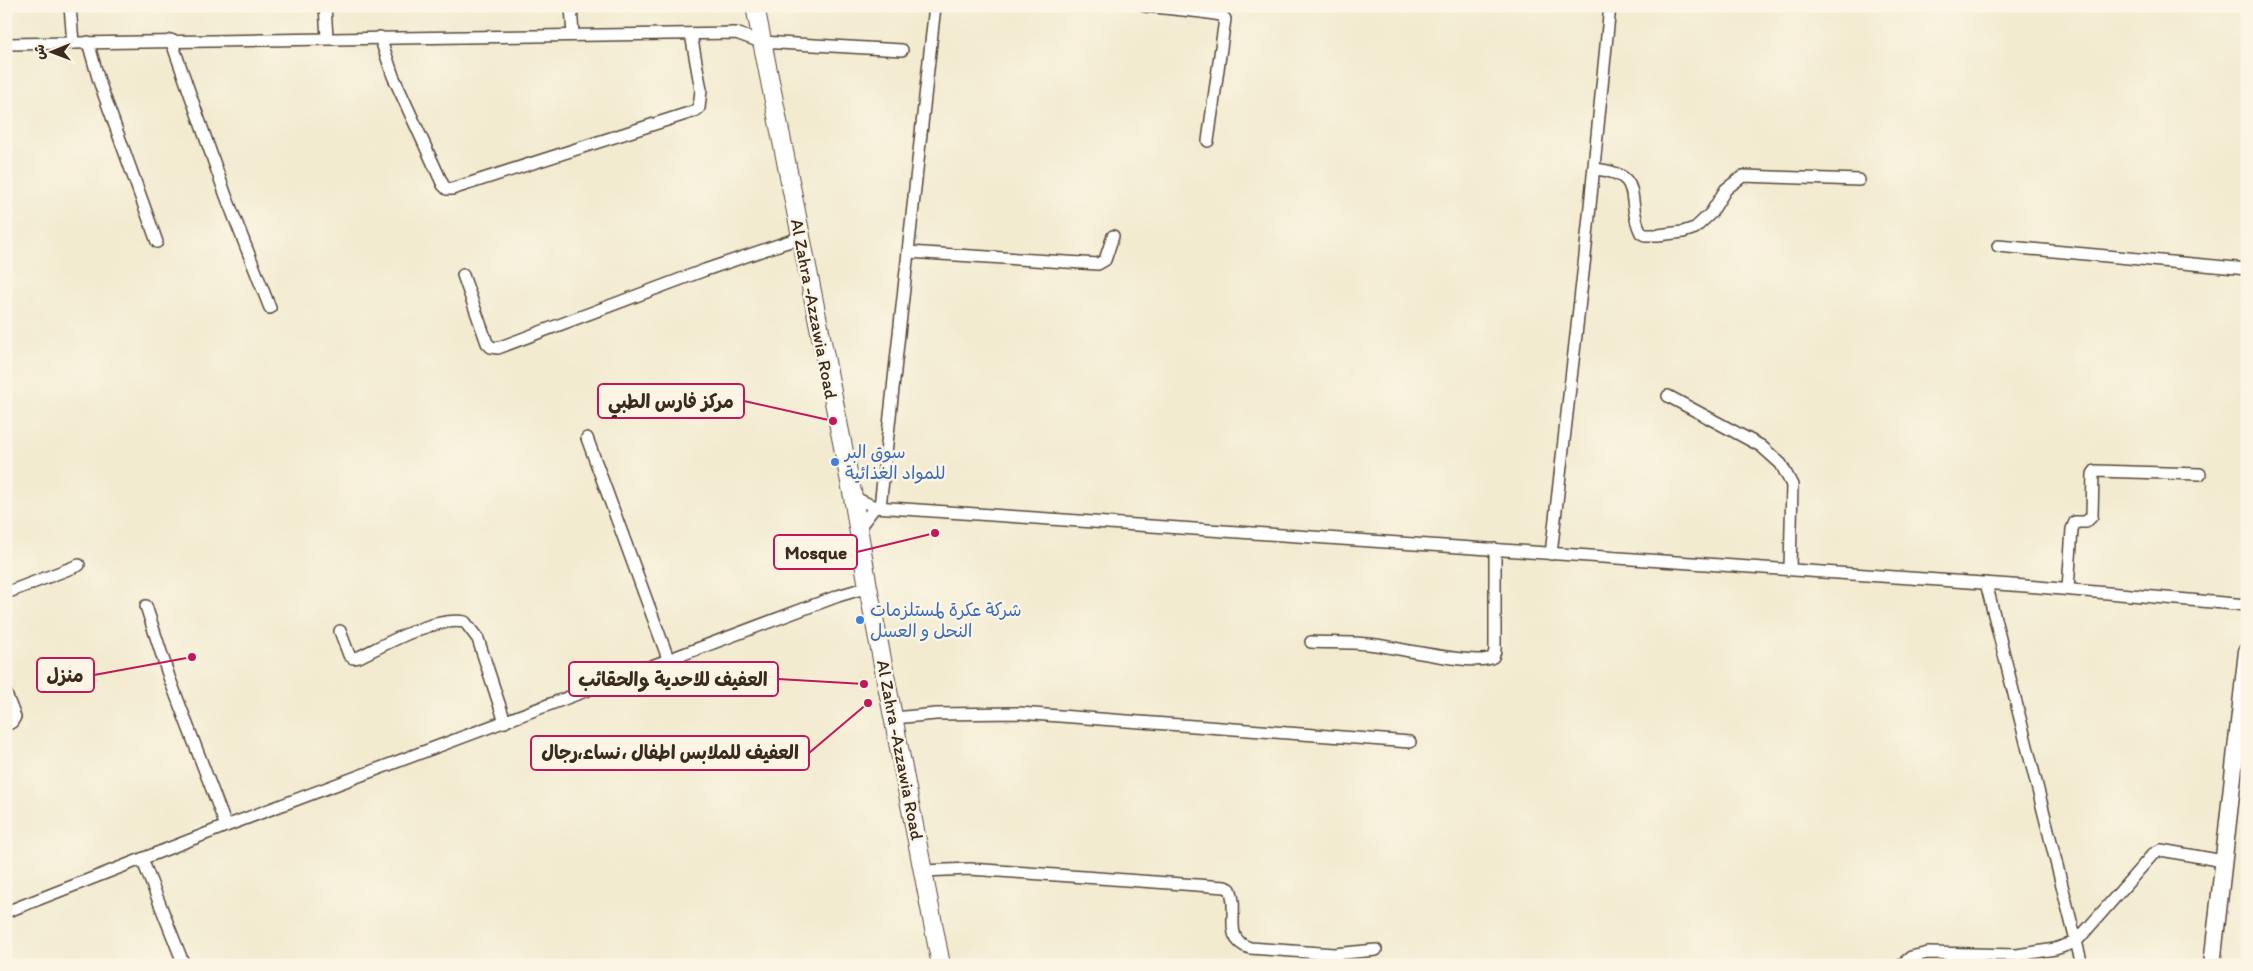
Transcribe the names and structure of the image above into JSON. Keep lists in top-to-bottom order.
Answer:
{
  "streets": {
    "main road": ["Al Zahra -Azzawia Road"]
  },
  "places": [
    "مركز فارس الطبي",
    "سوق البر للمواد الغذائية",
    "Mosque",
    "شركة عكرة لمستلزمات النحل و العسل",
    "منزل",
    "العفيف للاحدية والحقائب",
    "العفيف للملابس اطفال ،نساء،رجال"
  ],
  "north": "left"
}
